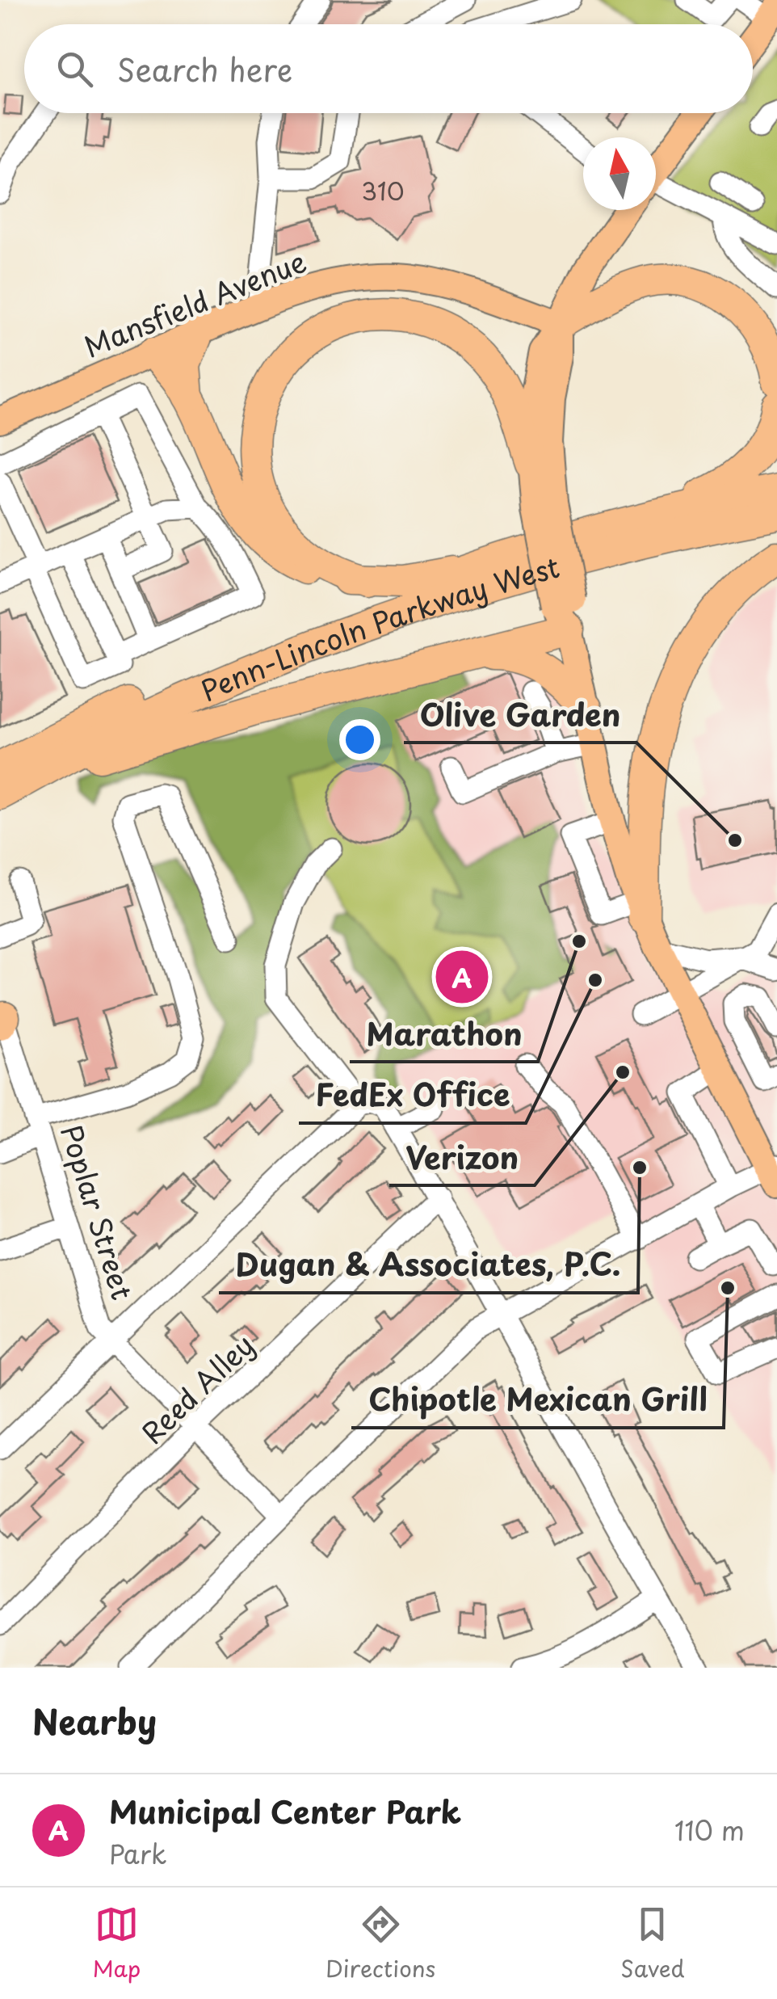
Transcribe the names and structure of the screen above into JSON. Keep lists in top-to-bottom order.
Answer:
{
  "streets": {
    "highway": ["Penn-Lincoln Parkway West"],
    "main road": ["Mansfield Avenue"],
    "street": ["Poplar Street", "Reed Alley"]
  },
  "crossings": [
    ["Poplar Street", "Reed Alley"]
  ],
  "places": [
    "Olive Garden",
    "Marathon",
    "FedEx Office",
    "Verizon",
    "Dugan & Associates, P.C.",
    "Chipotle Mexican Grill"
  ],
  "house_numbers": ["310"],
  "north": "top",
  "page": {
    "search": "Search here",
    "pins": "A",
    "heading": "Nearby",
    "list": [
      {
        "mark": "A",
        "name": "Municipal Center Park",
        "note": "Park",
        "value": "110 m"
      }
    ],
    "nav": ["Map", "Directions", "Saved"]
  }
}
